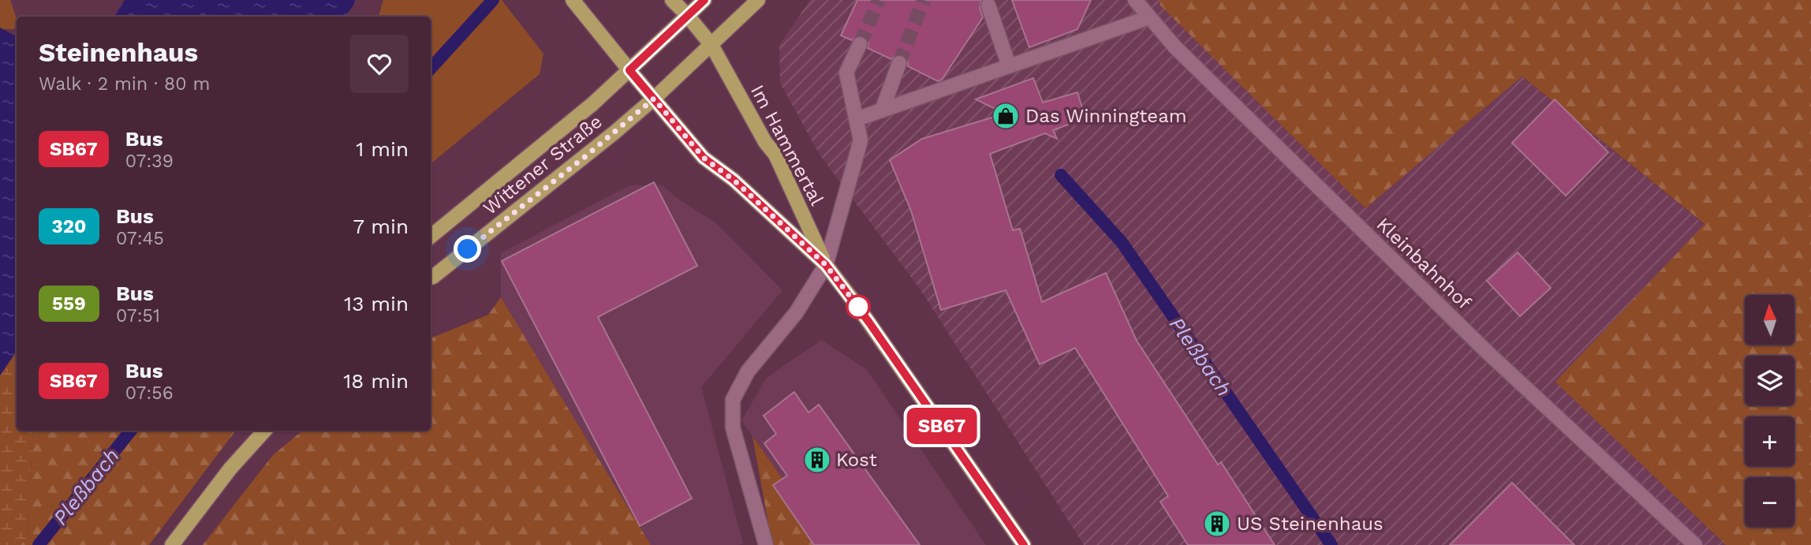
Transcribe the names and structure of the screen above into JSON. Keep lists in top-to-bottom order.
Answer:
{
  "streets": {
    "main road": ["Im Hammertal", "Wittener Straße"],
    "street": ["Kleinbahnhof"]
  },
  "crossings": [
    ["Im Hammertal", "Wittener Straße"]
  ],
  "water": ["Pleßbach"],
  "places": {
    "shop": ["Das Winningteam"],
    "building": ["Kost", "US Steinenhaus"]
  },
  "lines": ["bus line SB67"],
  "north": "top",
  "page": {
    "on_map": "SB67",
    "heading": ["Steinenhaus", "Walk · 2 min · 80 m"],
    "list": [
      {
        "mark": "SB67",
        "name": "Bus",
        "note": "07:39",
        "value": "1 min"
      },
      {
        "mark": "320",
        "name": "Bus",
        "note": "07:45",
        "value": "7 min"
      },
      {
        "mark": "559",
        "name": "Bus",
        "note": "07:51",
        "value": "13 min"
      },
      {
        "mark": "SB67",
        "name": "Bus",
        "note": "07:56",
        "value": "18 min"
      }
    ],
    "map_buttons": ["+", "−"]
  }
}
